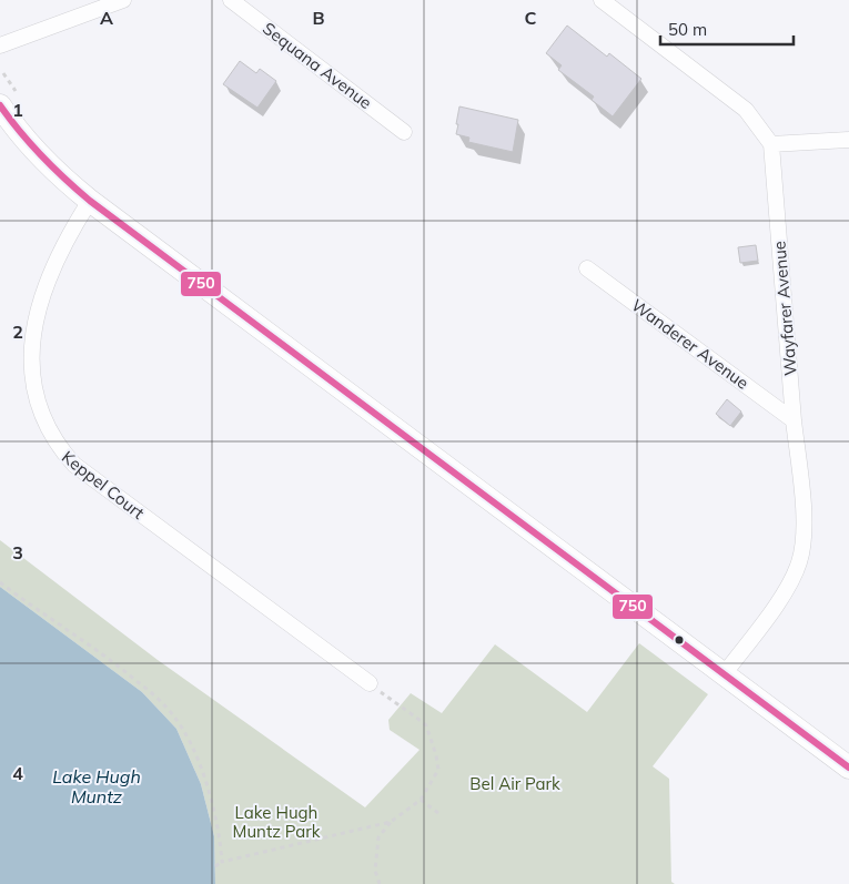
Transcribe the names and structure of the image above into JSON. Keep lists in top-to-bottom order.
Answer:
{
  "streets": {
    "street": [
      "Sequana Avenue",
      "Wayfarer Avenue",
      "Wanderer Avenue",
      "Keppel Court"
    ]
  },
  "crossings": [
    ["Wayfarer Avenue", "Wanderer Avenue"]
  ],
  "water": ["Lake Hugh Muntz"],
  "parks": ["Bel Air Park", "Lake Hugh Muntz Park"],
  "lines": ["transit line 750"],
  "scale_bar": "50 m",
  "grid": {
    "columns": ["A", "B", "C"],
    "rows": [
      "1",
      "2",
      "3",
      "4"
    ]
  }
}
